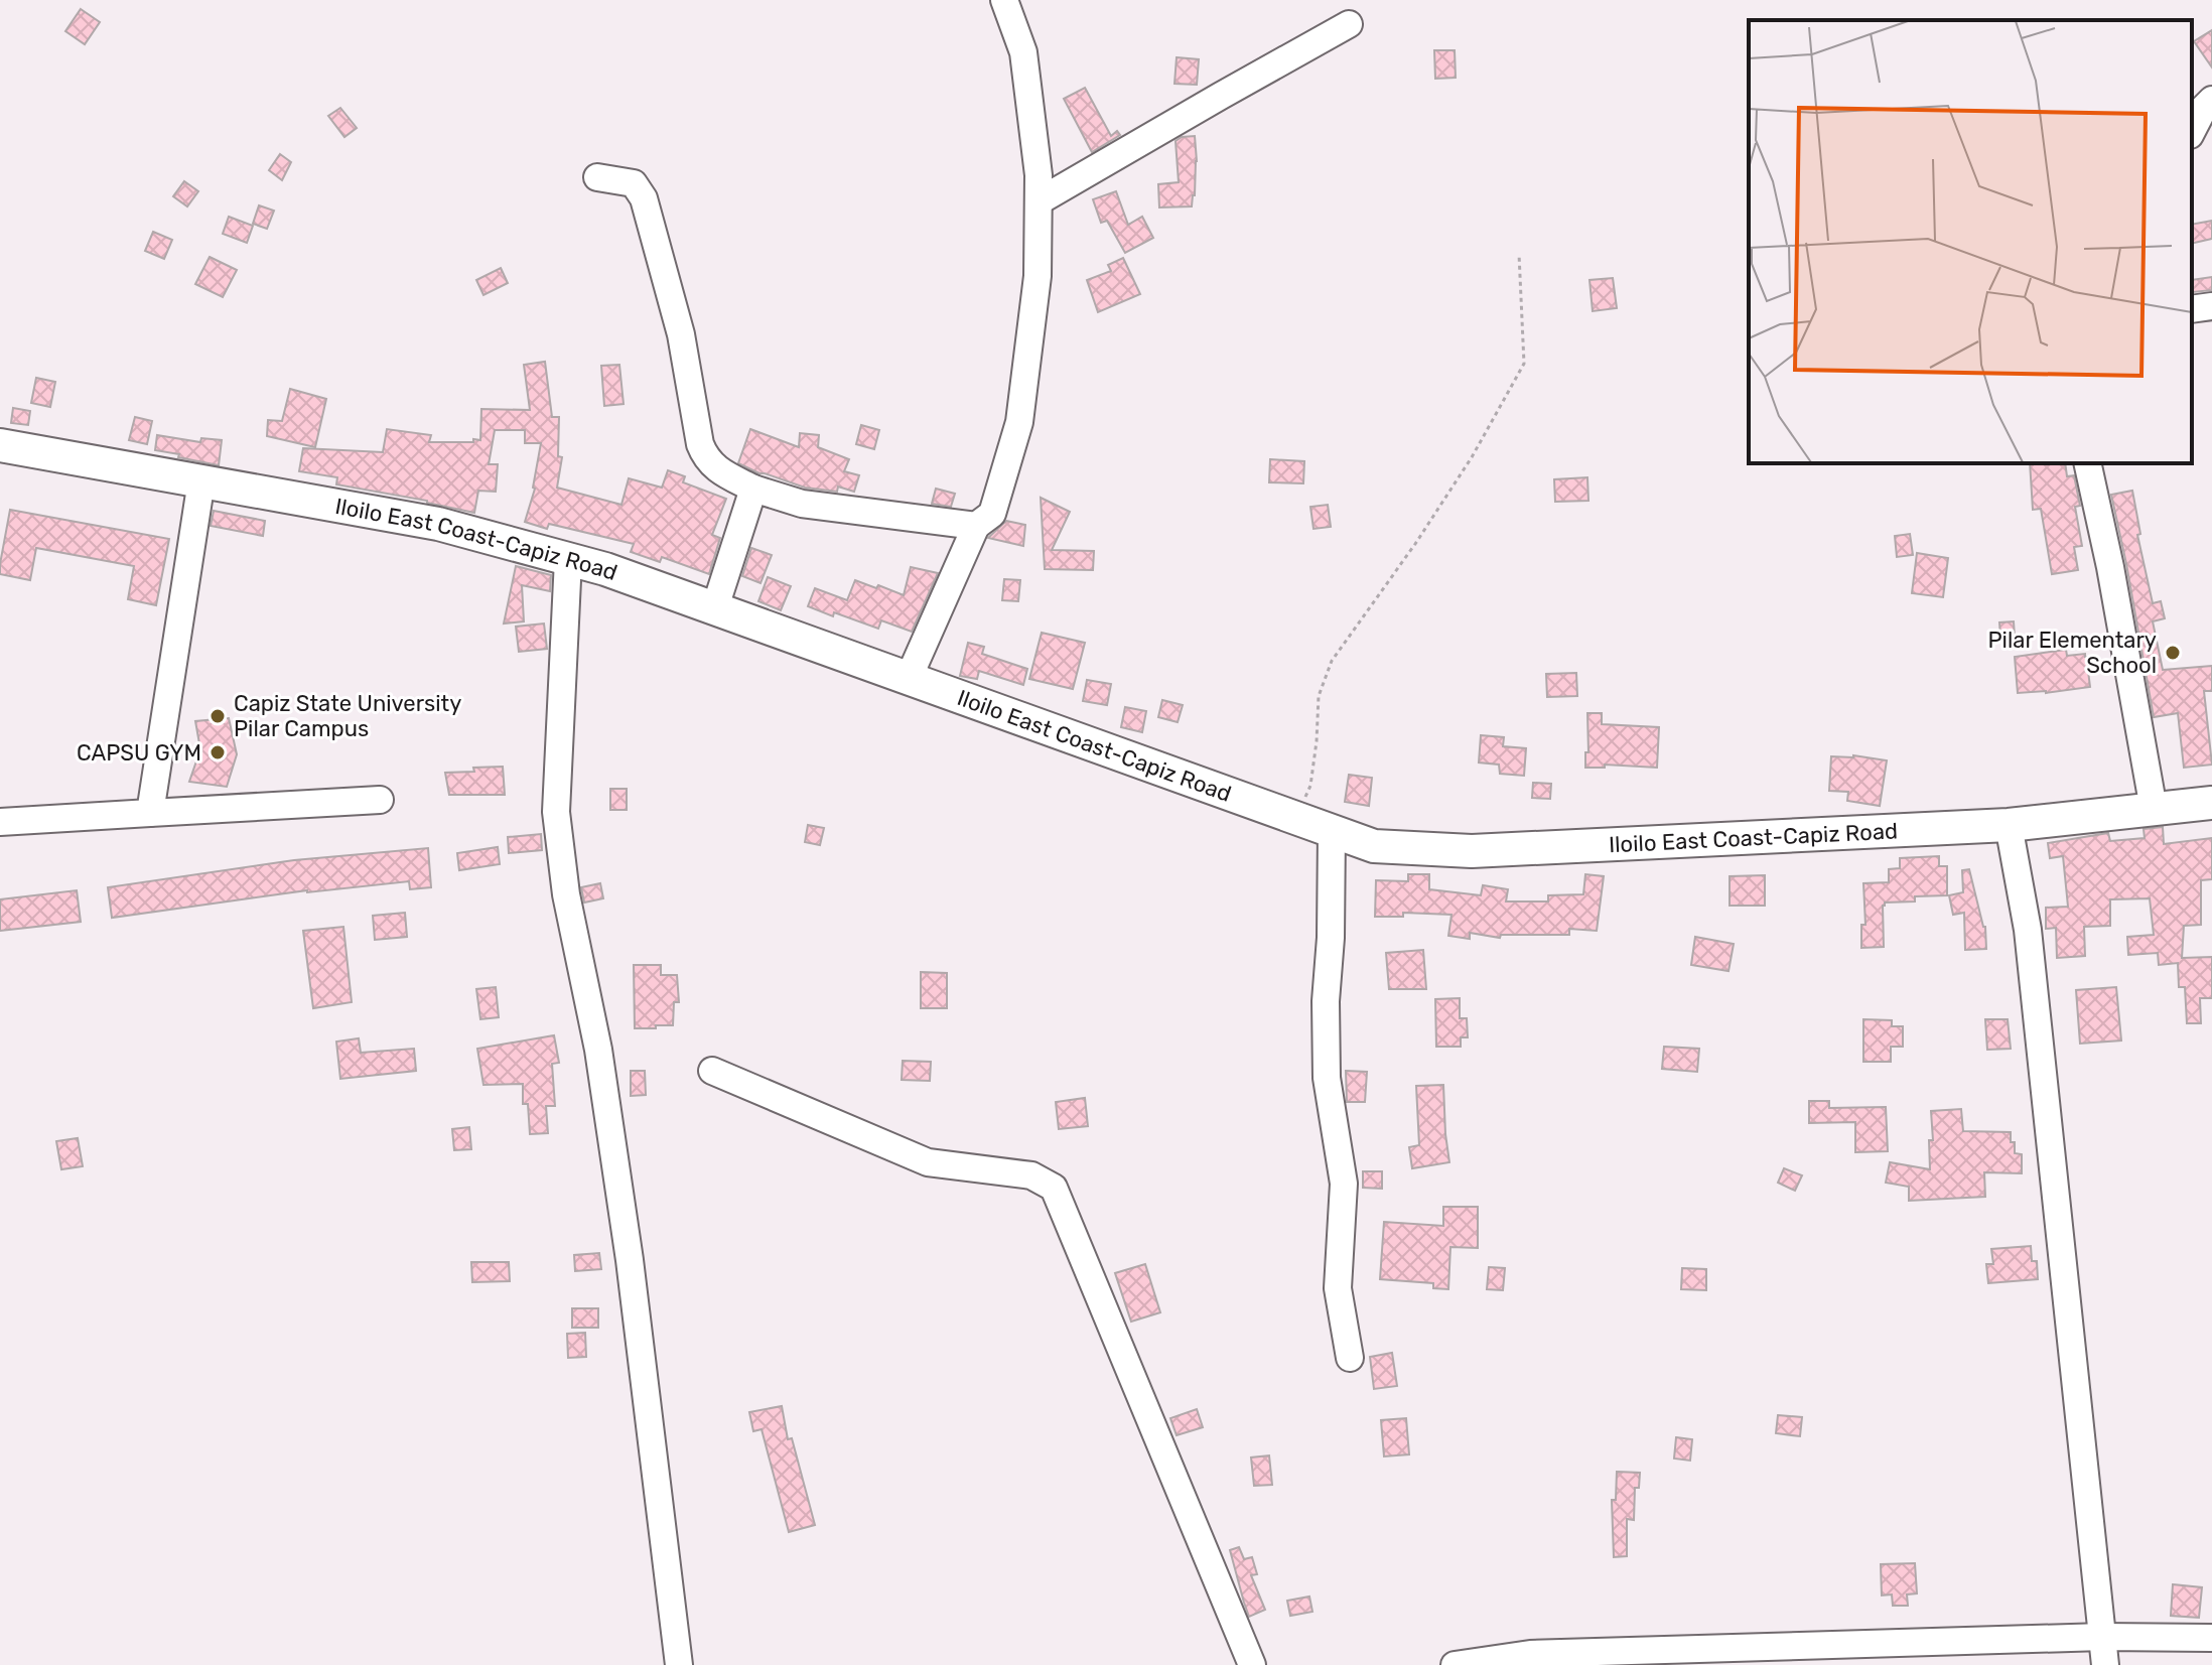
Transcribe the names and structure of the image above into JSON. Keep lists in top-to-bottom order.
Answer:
{
  "streets": {
    "main road": ["Iloilo East Coast-Capiz Road"]
  },
  "places": ["Pilar Elementary School", "Capiz State University Pilar Campus", "CAPSU GYM"]
}
